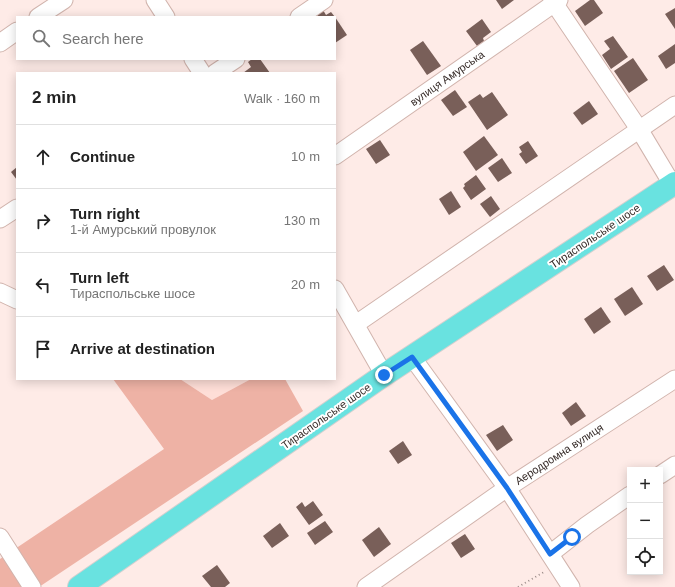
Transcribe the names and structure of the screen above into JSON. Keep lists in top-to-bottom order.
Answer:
{
  "streets": {
    "main road": ["Тираспольське шосе"],
    "street": ["вулиця Амурська", "Аеродромна вулиця"]
  },
  "page": {
    "search": "Search here",
    "heading": ["2 min", "Walk · 160 m"],
    "list": [
      ["Continue", "10 m"],
      ["Turn right", "1-й Амурський провулок", "130 m"],
      ["Turn left", "Тираспольське шосе", "20 m"],
      "Arrive at destination"
    ],
    "map_buttons": ["+", "−"]
  }
}
